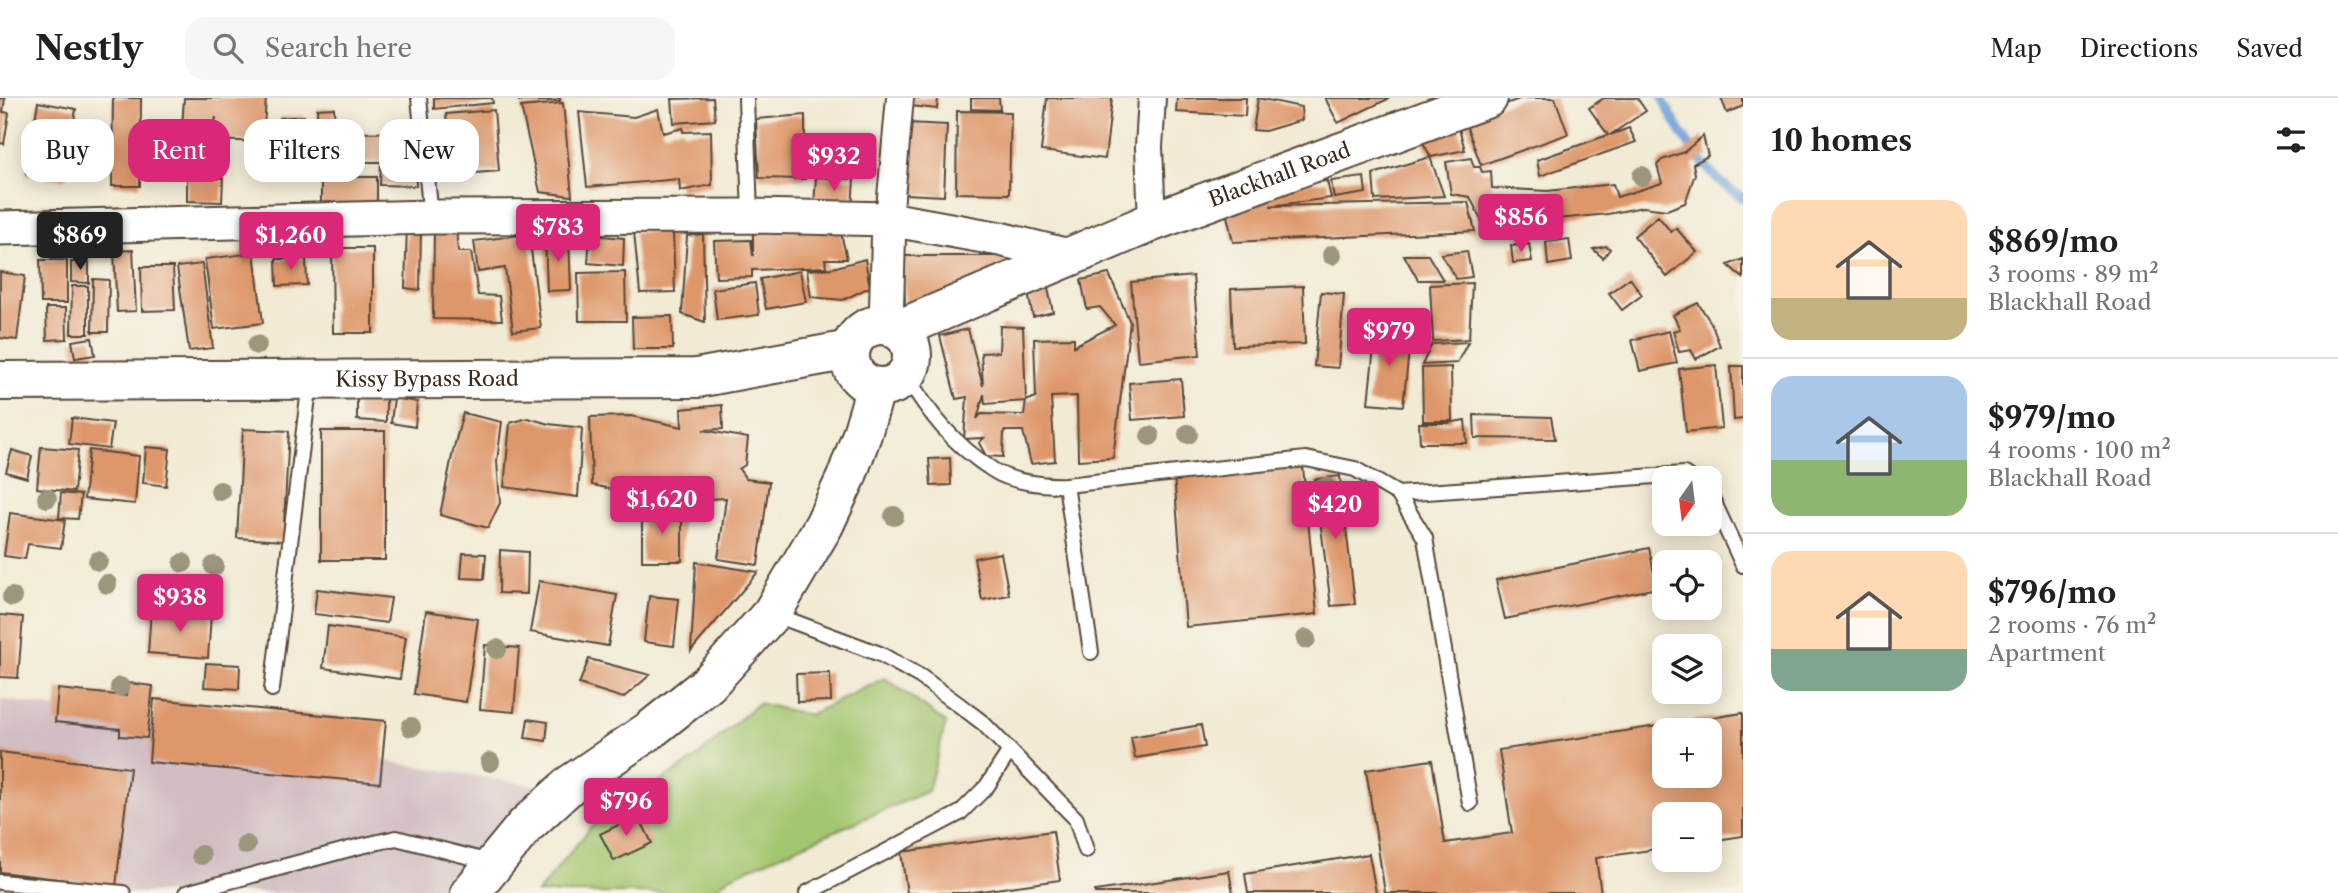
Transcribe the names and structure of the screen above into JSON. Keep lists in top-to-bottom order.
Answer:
{
  "streets": {
    "main road": ["Blackhall Road", "Kissy Bypass Road"]
  },
  "crossings": [
    ["Blackhall Road", "Kissy Bypass Road"]
  ],
  "north": "bottom",
  "page": {
    "header": "Nestly",
    "search": "Search here",
    "nav": ["Map", "Directions", "Saved"],
    "heading": "10 homes",
    "chip": [
      "Buy",
      "Rent",
      "Filters",
      "New"
    ],
    "price": [
      "$932",
      "$856",
      "$783",
      "$869",
      "$1,260",
      "$979",
      "$1,620",
      "$420",
      "$938",
      "$796"
    ],
    "list": [
      {
        "name": "$869/mo",
        "note": "3 rooms · 89 m² · Blackhall Road"
      },
      {
        "name": "$979/mo",
        "note": "4 rooms · 100 m² · Blackhall Road"
      },
      {
        "name": "$796/mo",
        "note": "2 rooms · 76 m² · Apartment"
      }
    ],
    "map_buttons": ["+", "−"]
  }
}
